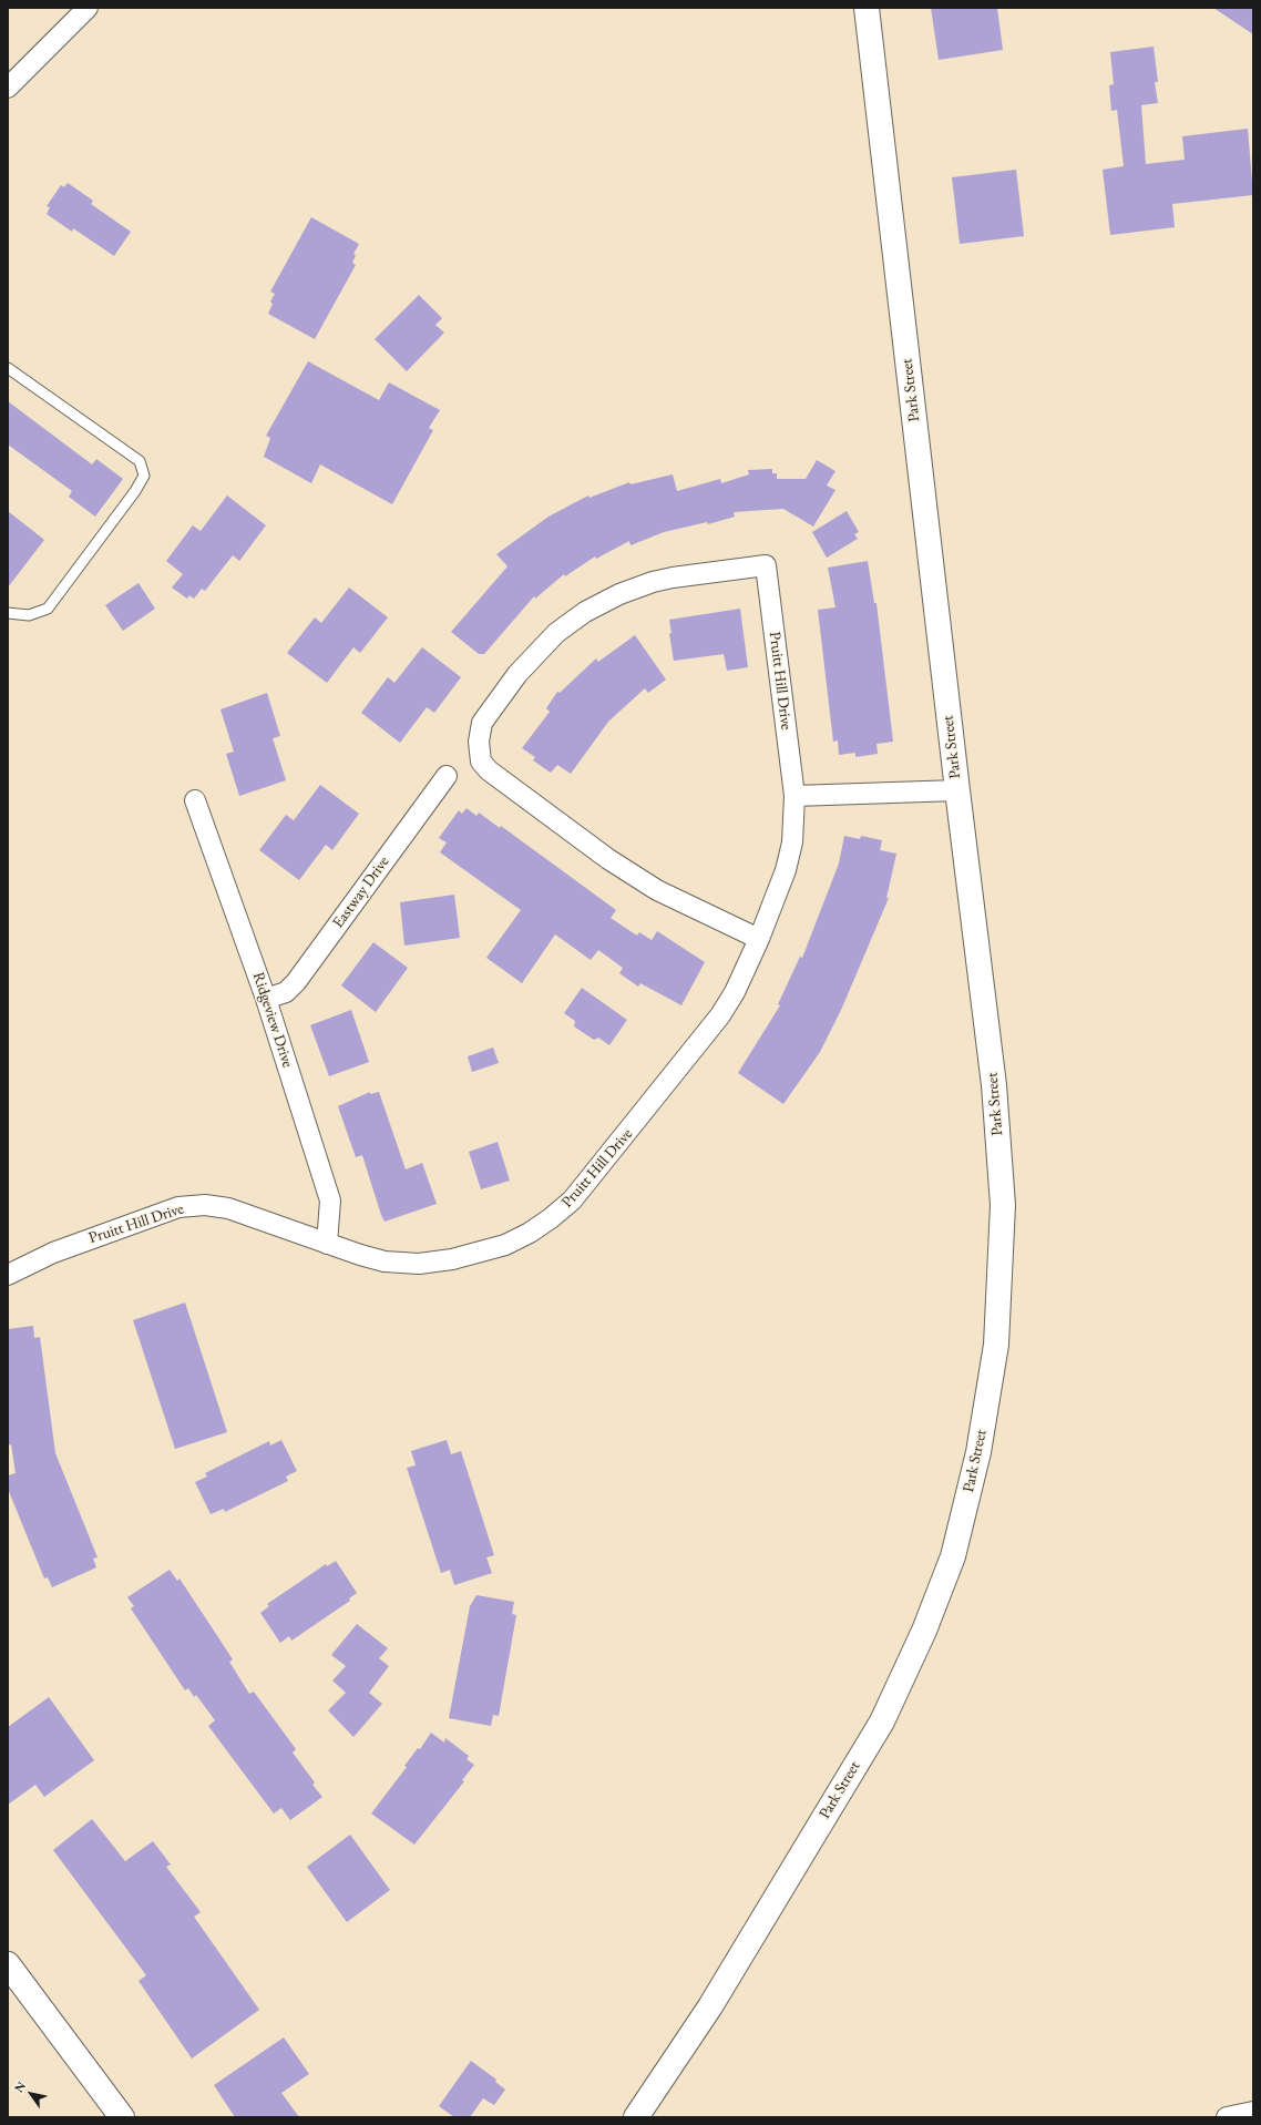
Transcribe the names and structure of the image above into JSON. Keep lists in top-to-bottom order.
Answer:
{
  "streets": {
    "street": [
      "Park Street",
      "Pruitt Hill Drive",
      "Eastway Drive",
      "Ridgeview Drive"
    ]
  },
  "crossings": [
    ["Pruitt Hill Drive", "Ridgeview Drive"],
    ["Eastway Drive", "Ridgeview Drive"]
  ],
  "north": "top left"
}
